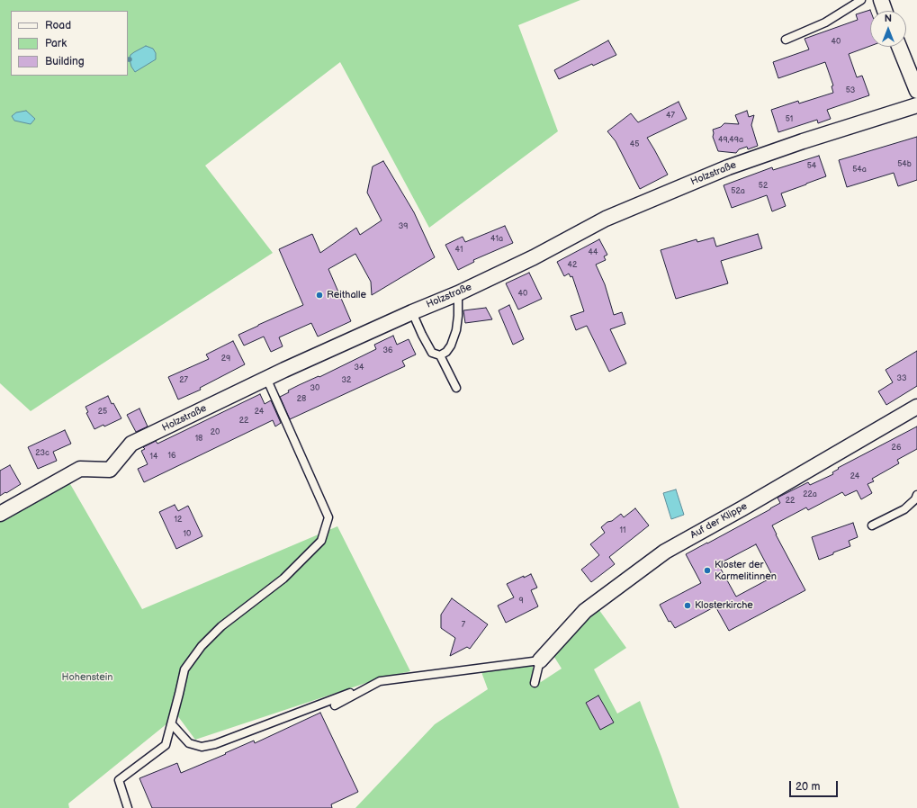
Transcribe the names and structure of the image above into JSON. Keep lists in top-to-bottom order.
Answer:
{
  "streets": {
    "street": ["Holzstraße", "Auf der Klippe"]
  },
  "parks": ["Hohenstein"],
  "places": ["Reithalle", "Kloster der Karmelitinnen", "Klosterkirche"],
  "house_numbers": [
    "40",
    "53",
    "47",
    "51",
    "49,49a",
    "45",
    "54b",
    "54",
    "54a",
    "52",
    "52a",
    "39",
    "41a",
    "41",
    "44",
    "42",
    "40",
    "36",
    "29",
    "34",
    "33",
    "27",
    "32",
    "30",
    "28",
    "25",
    "24",
    "22",
    "20",
    "18",
    "26",
    "23c",
    "16",
    "14",
    "24",
    "22a",
    "22",
    "12",
    "11",
    "10",
    "9",
    "7"
  ],
  "legend": ["Road", "Park", "Building"],
  "scale_bar": "20 m",
  "north": "top"
}
